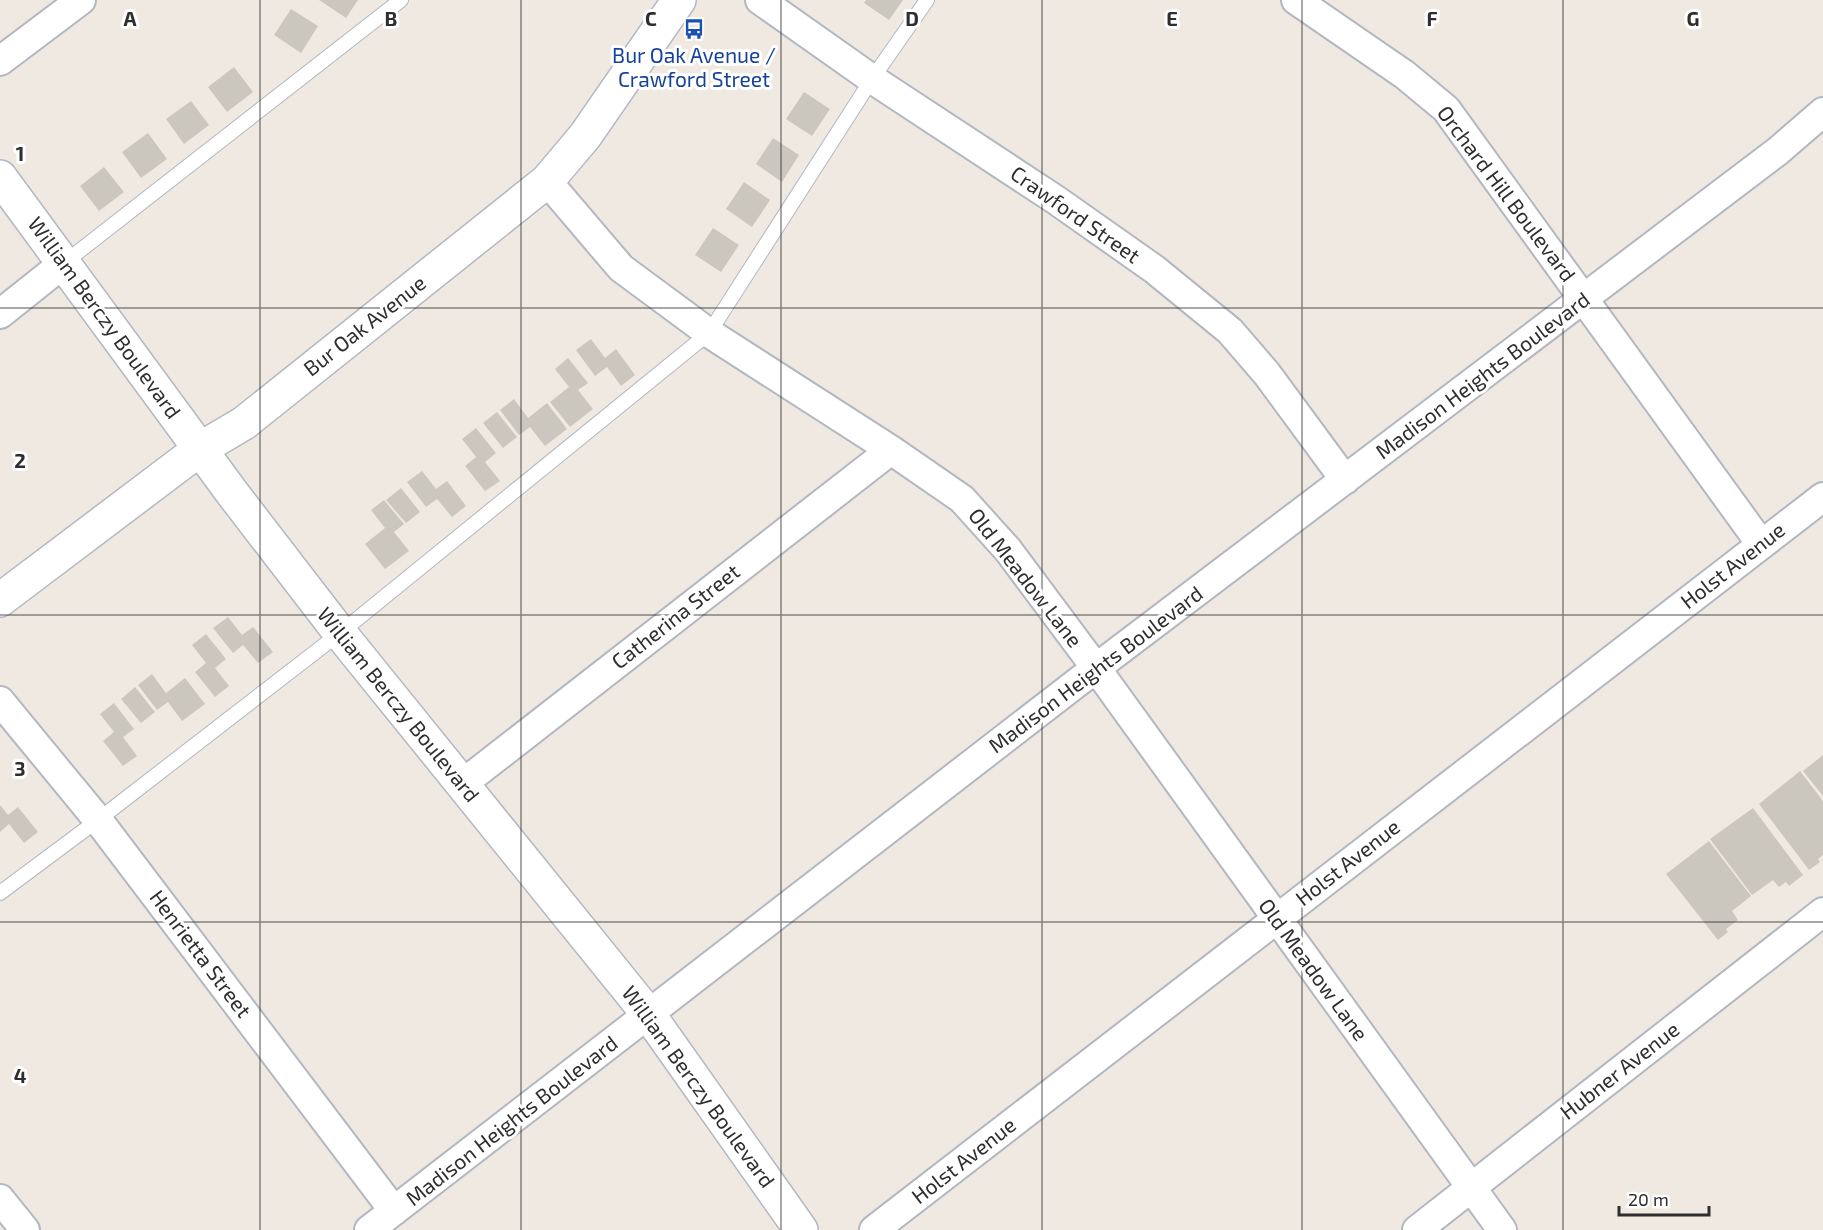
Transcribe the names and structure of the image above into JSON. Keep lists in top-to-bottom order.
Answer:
{
  "streets": {
    "street": [
      "Orchard Hill Boulevard",
      "Crawford Street",
      "William Berczy Boulevard",
      "Bur Oak Avenue",
      "Madison Heights Boulevard",
      "Holst Avenue",
      "Old Meadow Lane",
      "Catherina Street",
      "Henrietta Street",
      "Hubner Avenue"
    ]
  },
  "crossings": [
    ["Orchard Hill Boulevard", "Madison Heights Boulevard"],
    ["Orchard Hill Boulevard", "Holst Avenue"],
    ["Crawford Street", "Madison Heights Boulevard"],
    ["William Berczy Boulevard", "Bur Oak Avenue"],
    ["William Berczy Boulevard", "Madison Heights Boulevard"],
    ["William Berczy Boulevard", "Catherina Street"],
    ["Bur Oak Avenue", "Old Meadow Lane"],
    ["Madison Heights Boulevard", "Old Meadow Lane"],
    ["Madison Heights Boulevard", "Henrietta Street"],
    ["Holst Avenue", "Old Meadow Lane"],
    ["Old Meadow Lane", "Catherina Street"],
    ["Old Meadow Lane", "Hubner Avenue"]
  ],
  "places": {
    "bus stop": ["Bur Oak Avenue / Crawford Street"]
  },
  "scale_bar": "20 m",
  "grid": {
    "columns": [
      "A",
      "B",
      "C",
      "D",
      "E",
      "F",
      "G"
    ],
    "rows": [
      "1",
      "2",
      "3",
      "4"
    ]
  }
}
